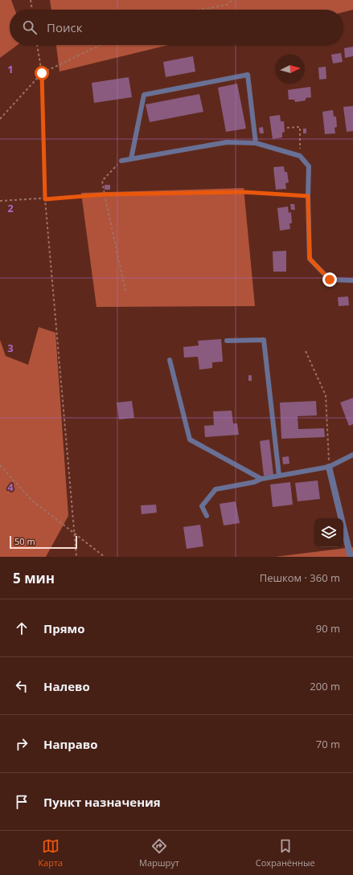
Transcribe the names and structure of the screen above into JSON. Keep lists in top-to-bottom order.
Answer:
{
  "scale_bar": "50 m",
  "north": "right",
  "page": {
    "search": "Поиск",
    "scale": "50 m",
    "heading": ["5 мин", "Пешком · 360 m"],
    "list": [
      ["Прямо", "90 m"],
      ["Налево", "200 m"],
      ["Направо", "70 m"],
      "Пункт назначения"
    ],
    "nav": ["Карта", "Маршрут", "Сохранённые"]
  },
  "grid": {
    "rows": [
      "1",
      "2",
      "3",
      "4"
    ]
  }
}
